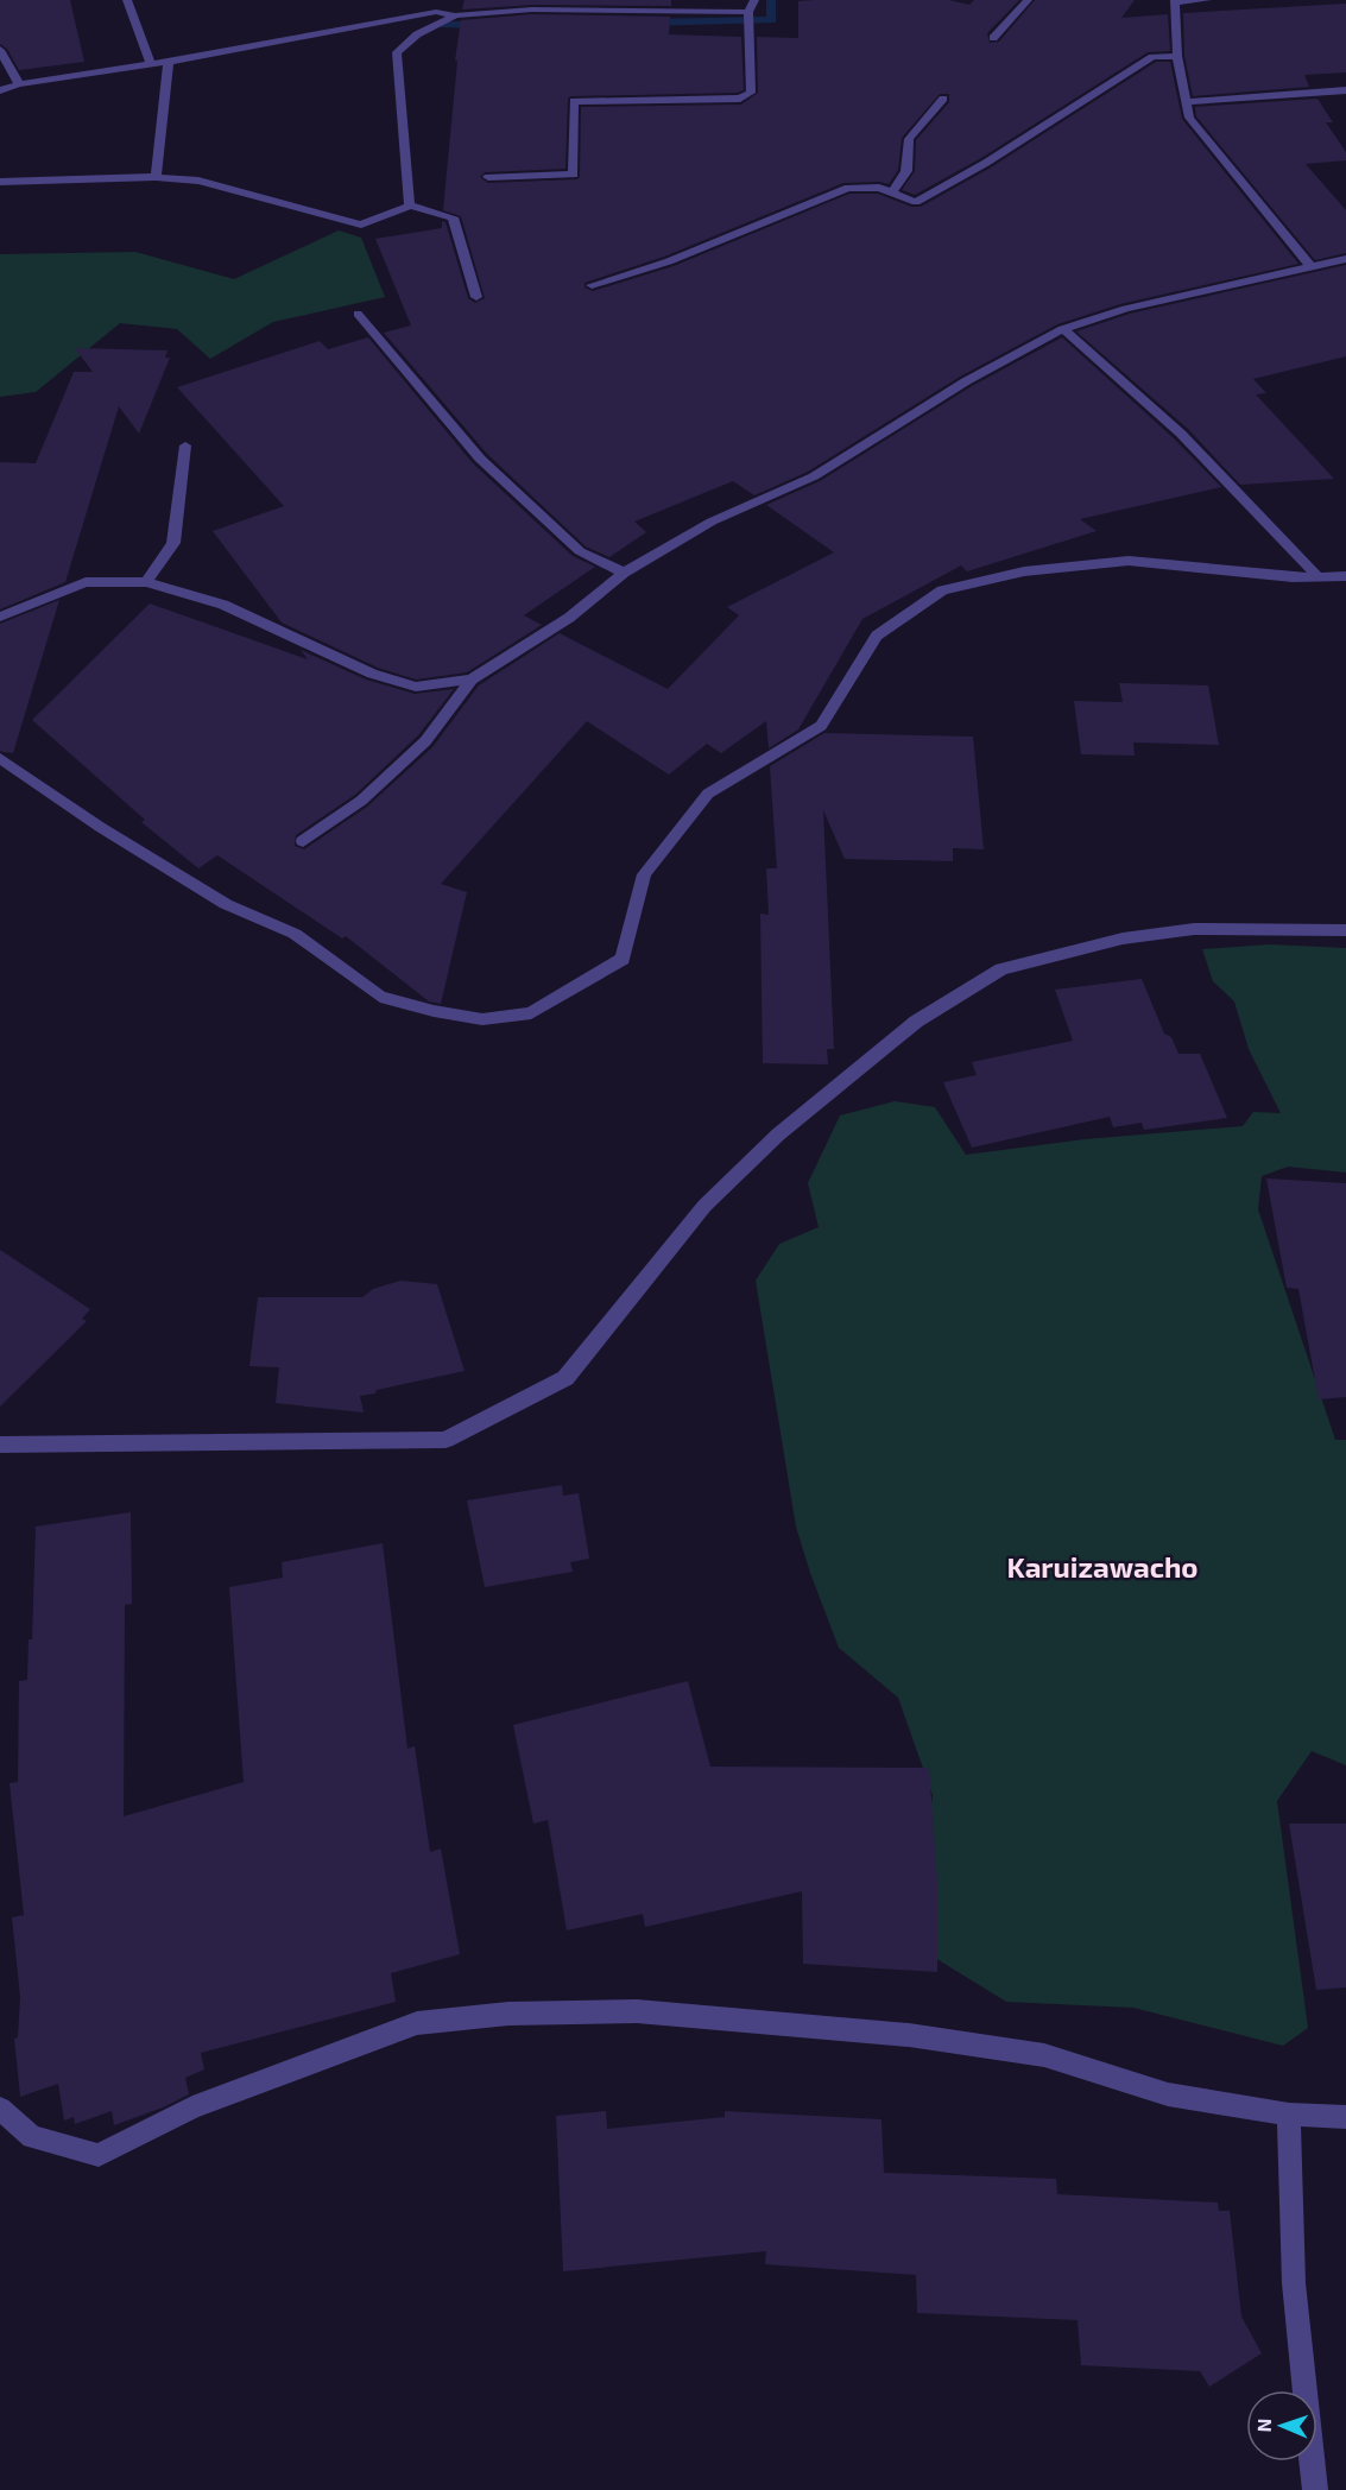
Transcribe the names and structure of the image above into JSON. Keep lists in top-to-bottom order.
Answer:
{
  "districts": ["Karuizawacho"],
  "north": "left"
}
